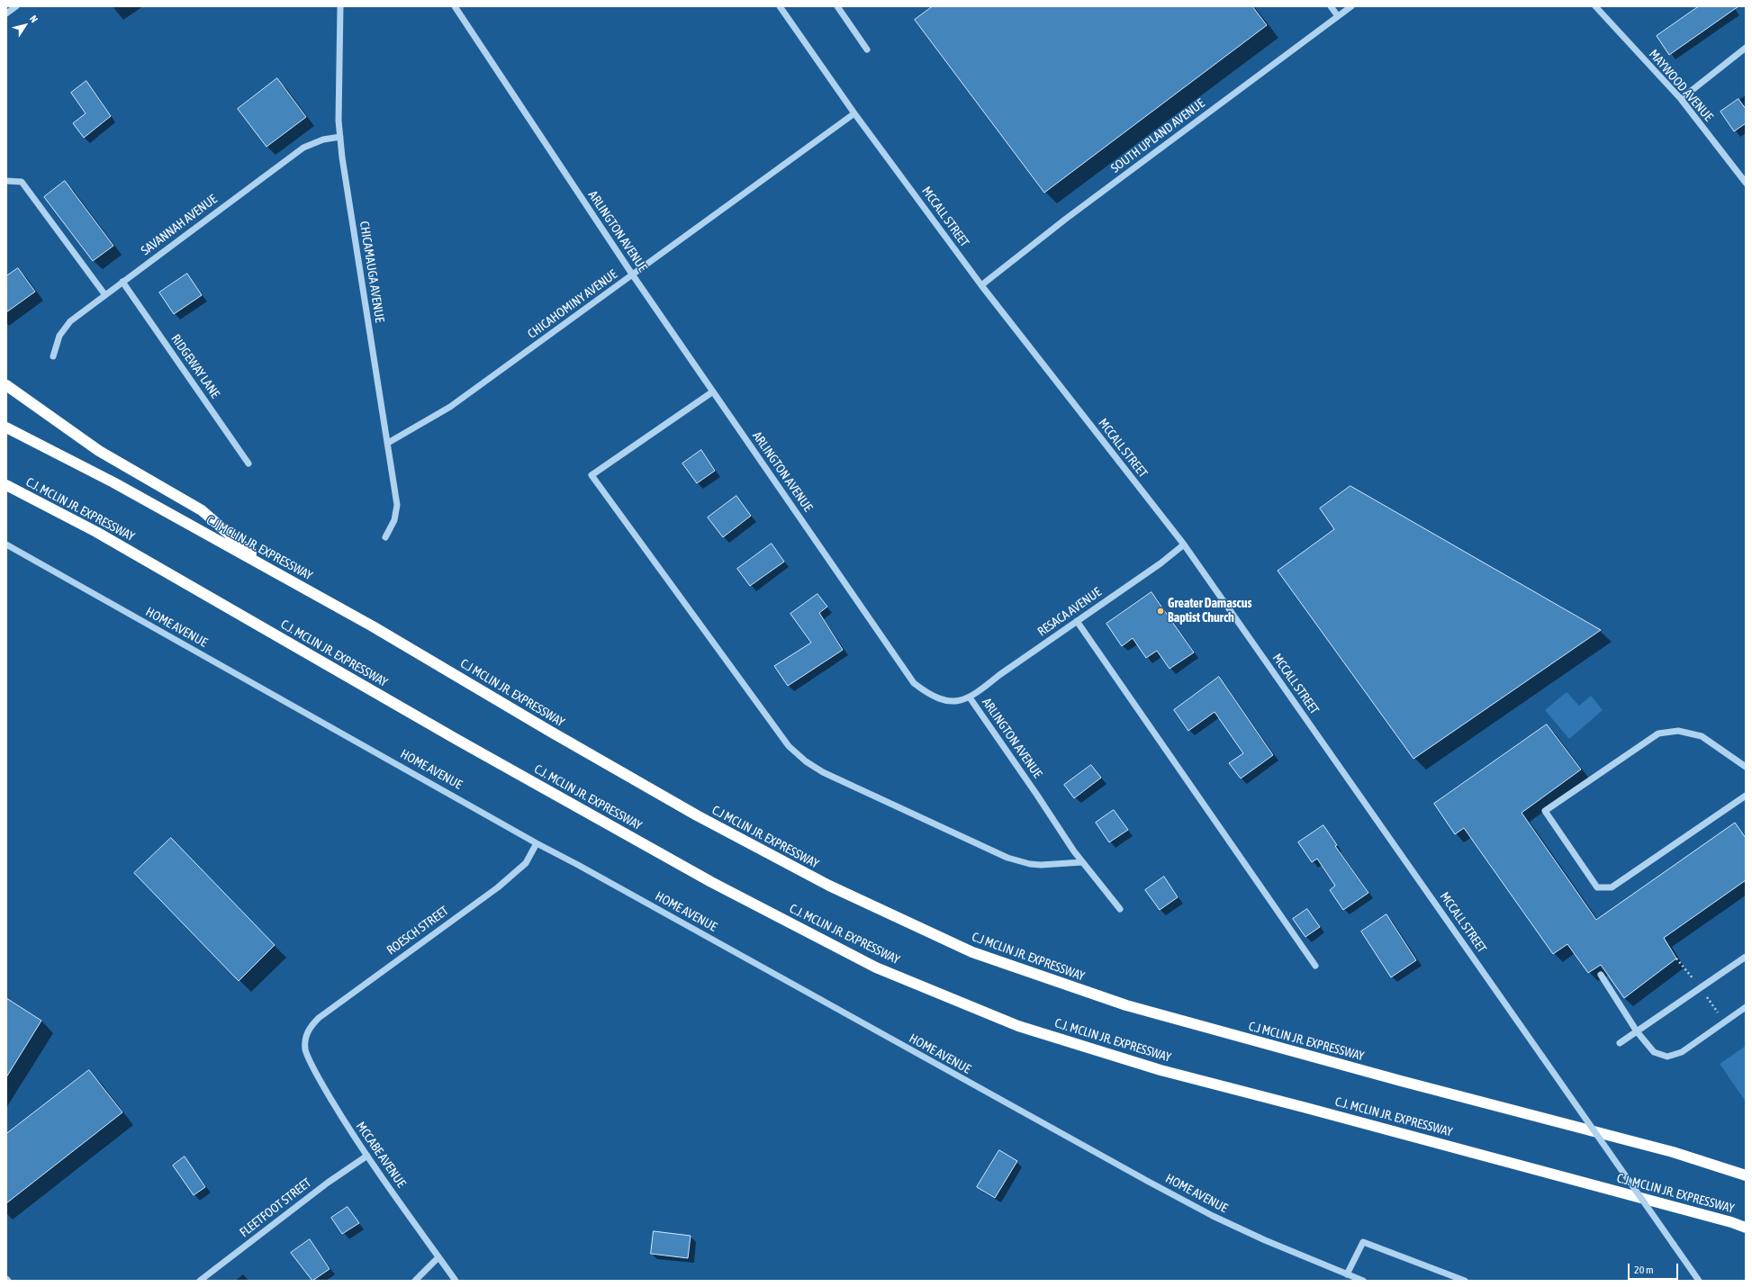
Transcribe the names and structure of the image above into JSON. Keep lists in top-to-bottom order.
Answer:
{
  "streets": {
    "highway": ["C.J. MCLIN JR. EXPRESSWAY", "C.J MCLIN JR. EXPRESSWAY"],
    "street": [
      "MAYWOOD AVENUE",
      "SOUTH UPLAND AVENUE",
      "MCCALL STREET",
      "SAVANNAH AVENUE",
      "ARLINGTON AVENUE",
      "CHICAMAUGA AVENUE",
      "CHICAHOMINY AVENUE",
      "RIDGEWAY LANE",
      "RESACA AVENUE",
      "HOME AVENUE",
      "ROESCH STREET",
      "MCCABE AVENUE",
      "FLEETFOOT STREET"
    ]
  },
  "crossings": [
    ["SOUTH UPLAND AVENUE", "MCCALL STREET"],
    ["MCCALL STREET", "CHICAHOMINY AVENUE"],
    ["MCCALL STREET", "RESACA AVENUE"],
    ["SAVANNAH AVENUE", "CHICAMAUGA AVENUE"],
    ["SAVANNAH AVENUE", "RIDGEWAY LANE"],
    ["ARLINGTON AVENUE", "CHICAHOMINY AVENUE"],
    ["ARLINGTON AVENUE", "RESACA AVENUE"],
    ["CHICAMAUGA AVENUE", "CHICAHOMINY AVENUE"],
    ["HOME AVENUE", "ROESCH STREET"],
    ["ROESCH STREET", "MCCABE AVENUE"],
    ["MCCABE AVENUE", "FLEETFOOT STREET"]
  ],
  "places": ["Greater Damascus Baptist Church"],
  "scale_bar": "20 m",
  "north": "top right"
}
